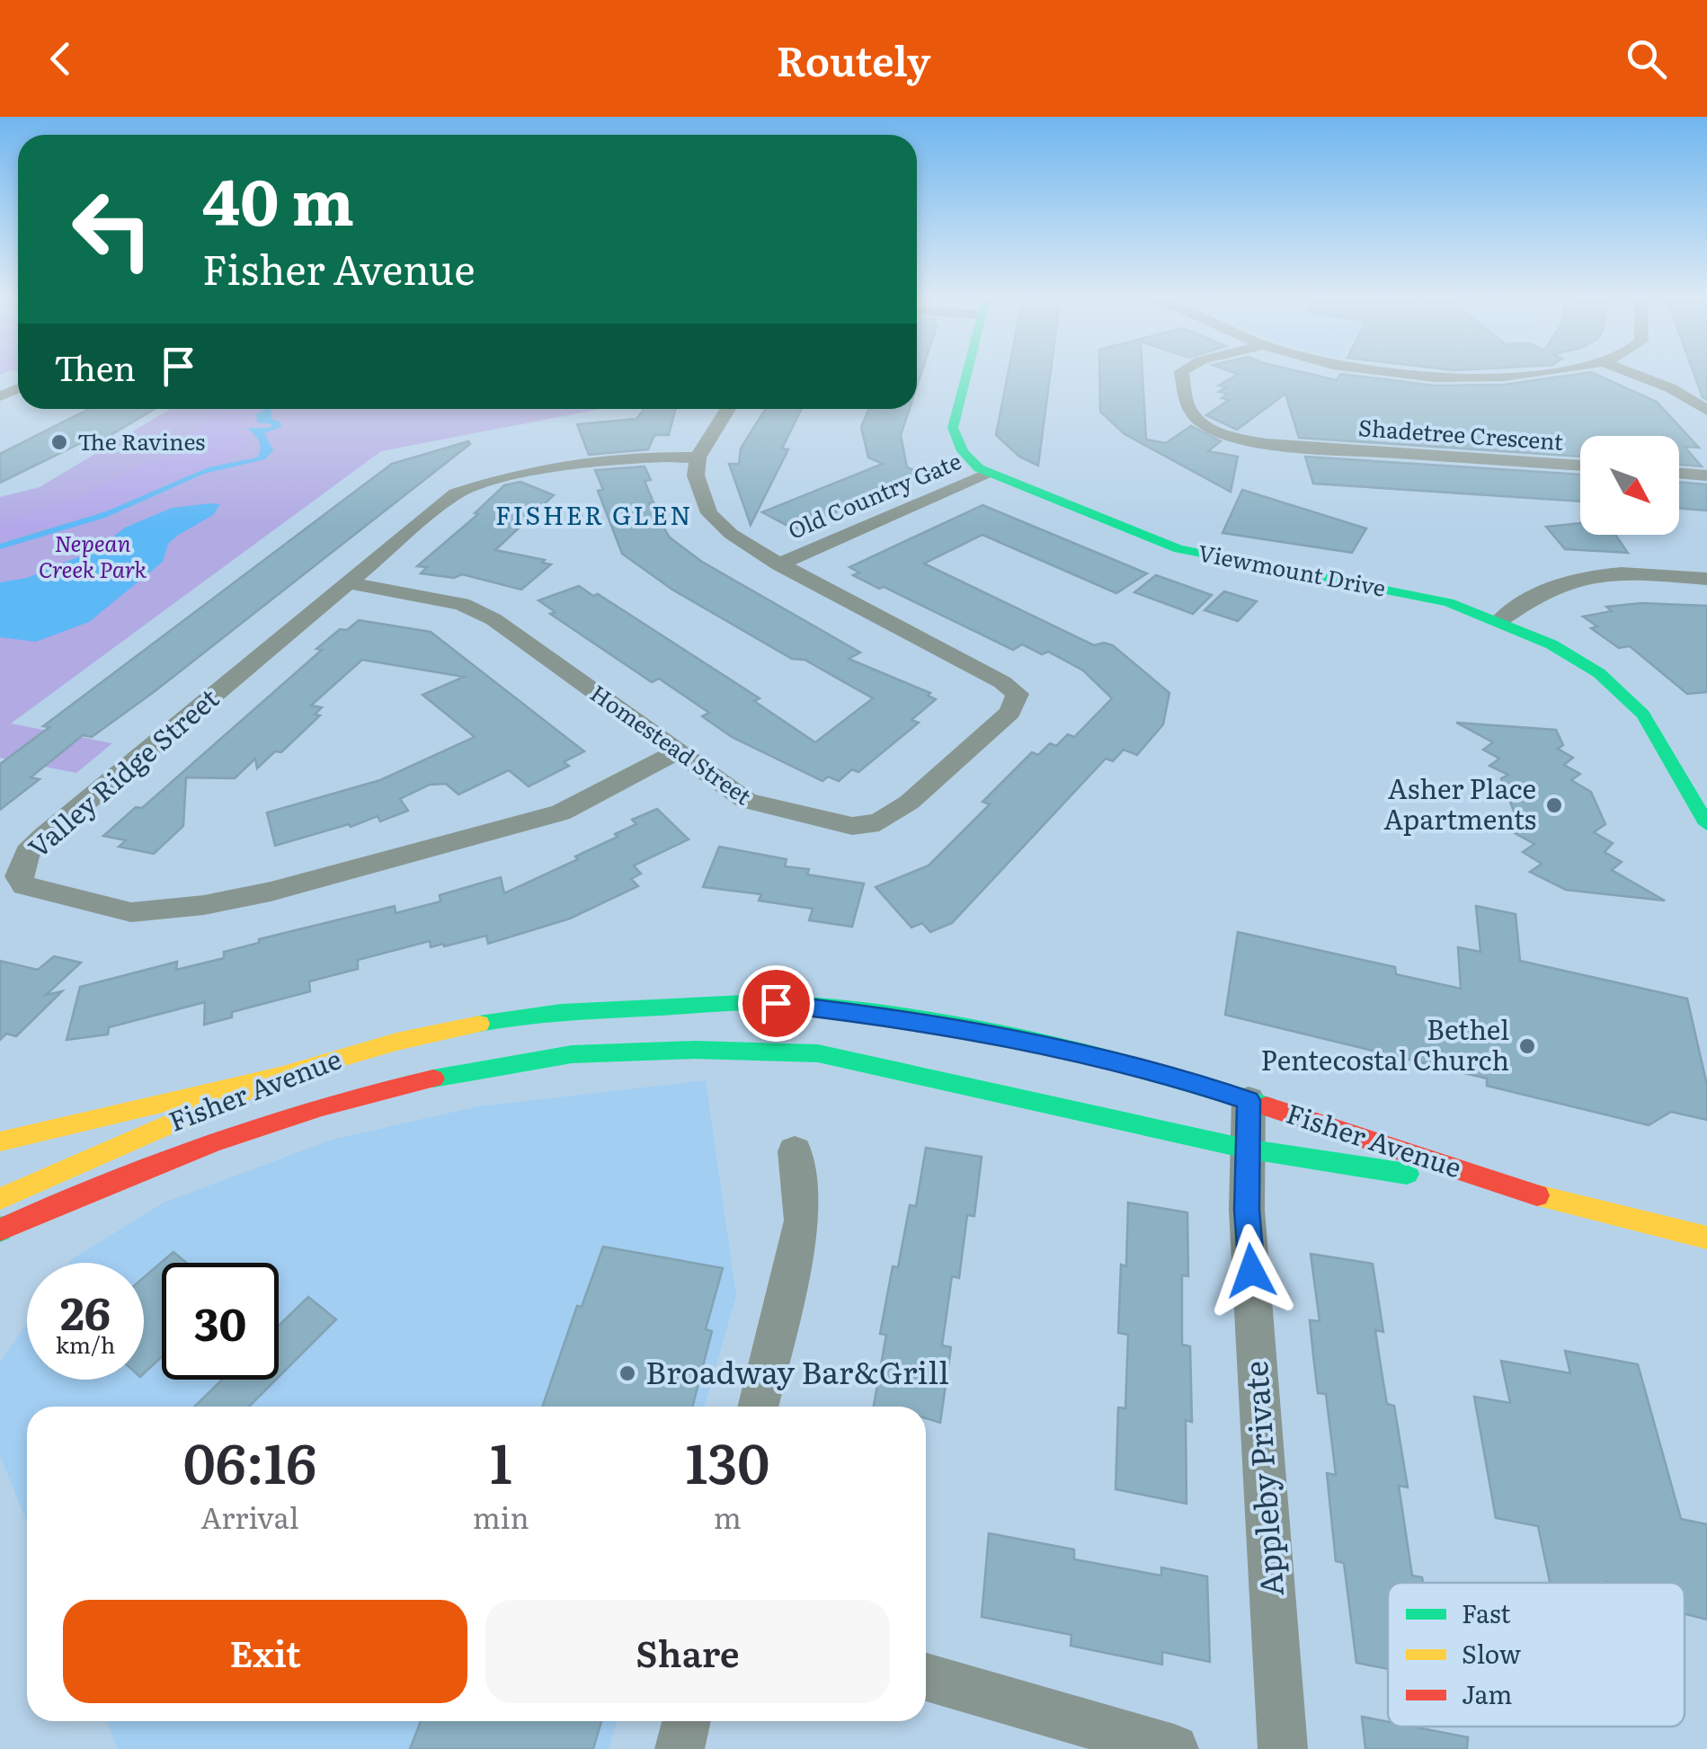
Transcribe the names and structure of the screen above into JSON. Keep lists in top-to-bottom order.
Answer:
{
  "streets": {
    "main road": ["Viewmount Drive", "Fisher Avenue"],
    "street": [
      "Shadetree Crescent",
      "Old Country Gate",
      "Homestead Street",
      "Valley Ridge Street",
      "Appleby Private"
    ]
  },
  "crossings": [
    ["Old Country Gate", "Viewmount Drive"],
    ["Old Country Gate", "Homestead Street"],
    ["Homestead Street", "Valley Ridge Street"],
    ["Fisher Avenue", "Appleby Private"]
  ],
  "districts": ["FISHER GLEN"],
  "parks": ["Nepean Creek Park"],
  "places": [
    "The Ravines",
    "Asher Place Apartments",
    "Bethel Pentecostal Church",
    "Broadway Bar&Grill"
  ],
  "legend": ["Fast", "Slow", "Jam"],
  "north": "bottom right",
  "page": {
    "header": "Routely",
    "turn": ["40 m", "Fisher Avenue"],
    "then": "Then",
    "speed": "26 km/h",
    "limit": "30",
    "eta": [
      "06:16",
      "Arrival",
      "1",
      "min",
      "130",
      "m"
    ],
    "buttons": ["Exit", "Share"]
  }
}
